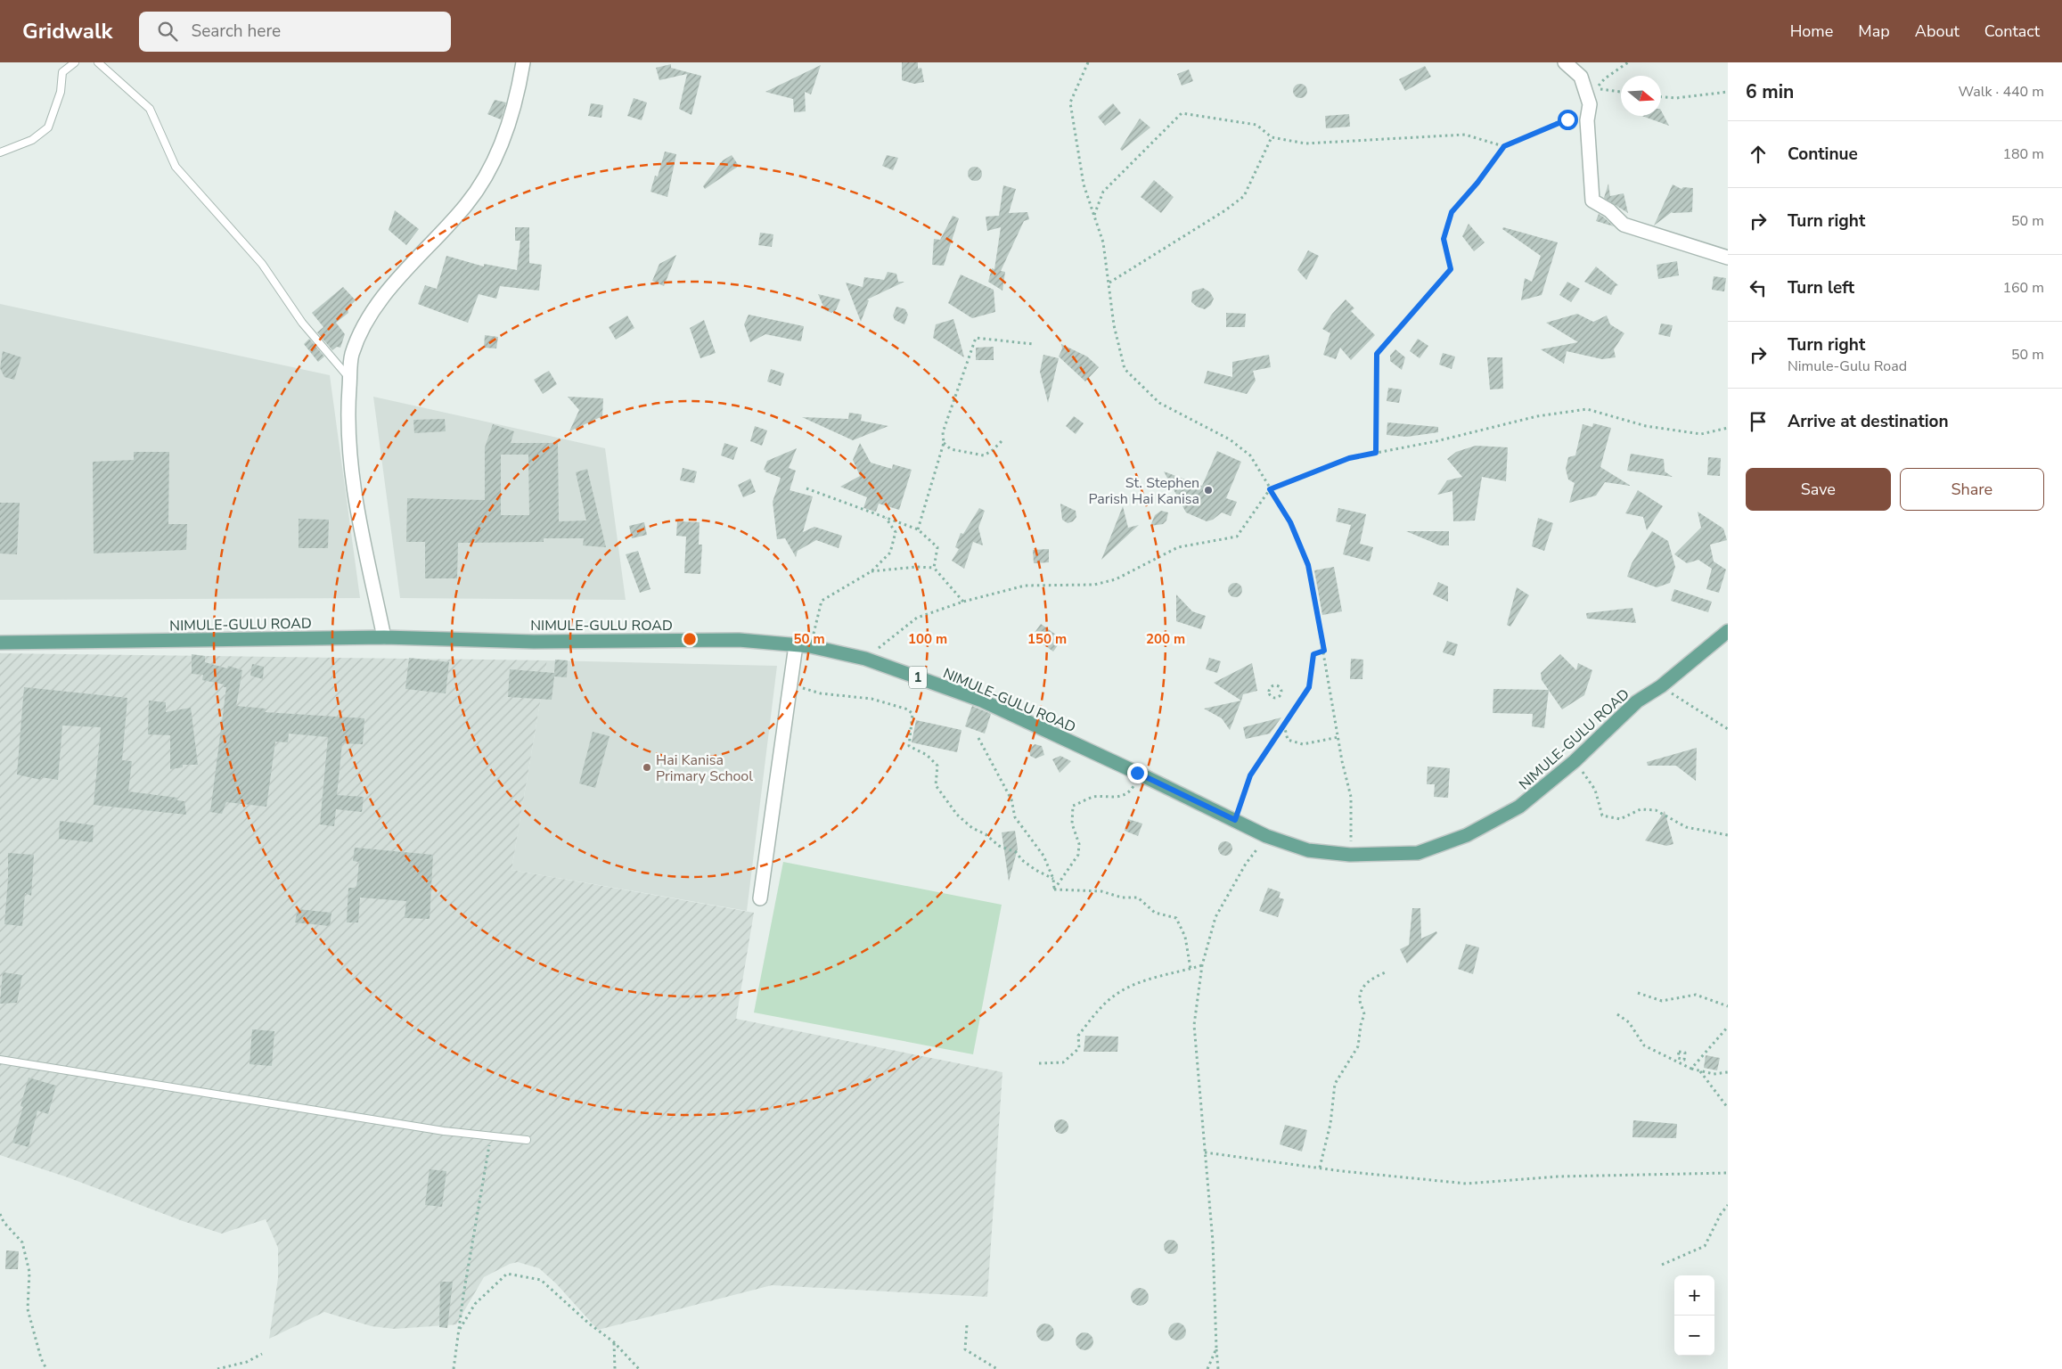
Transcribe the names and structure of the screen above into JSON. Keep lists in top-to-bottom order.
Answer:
{
  "streets": {
    "main road": ["NIMULE-GULU ROAD", "1"]
  },
  "places": ["St. Stephen Parish Hai Kanisa", "Hai Kanisa Primary School"],
  "north": "right",
  "page": {
    "header": "Gridwalk",
    "search": "Search here",
    "nav": [
      "Home",
      "Map",
      "About",
      "Contact"
    ],
    "heading": ["6 min", "Walk · 440 m"],
    "list": [
      ["Continue", "180 m"],
      ["Turn right", "50 m"],
      ["Turn left", "160 m"],
      ["Turn right", "Nimule-Gulu Road", "50 m"],
      "Arrive at destination"
    ],
    "buttons": ["Save", "Share"],
    "map_buttons": ["+", "−"]
  },
  "rings": [
    "50 m",
    "100 m",
    "150 m",
    "200 m"
  ]
}
